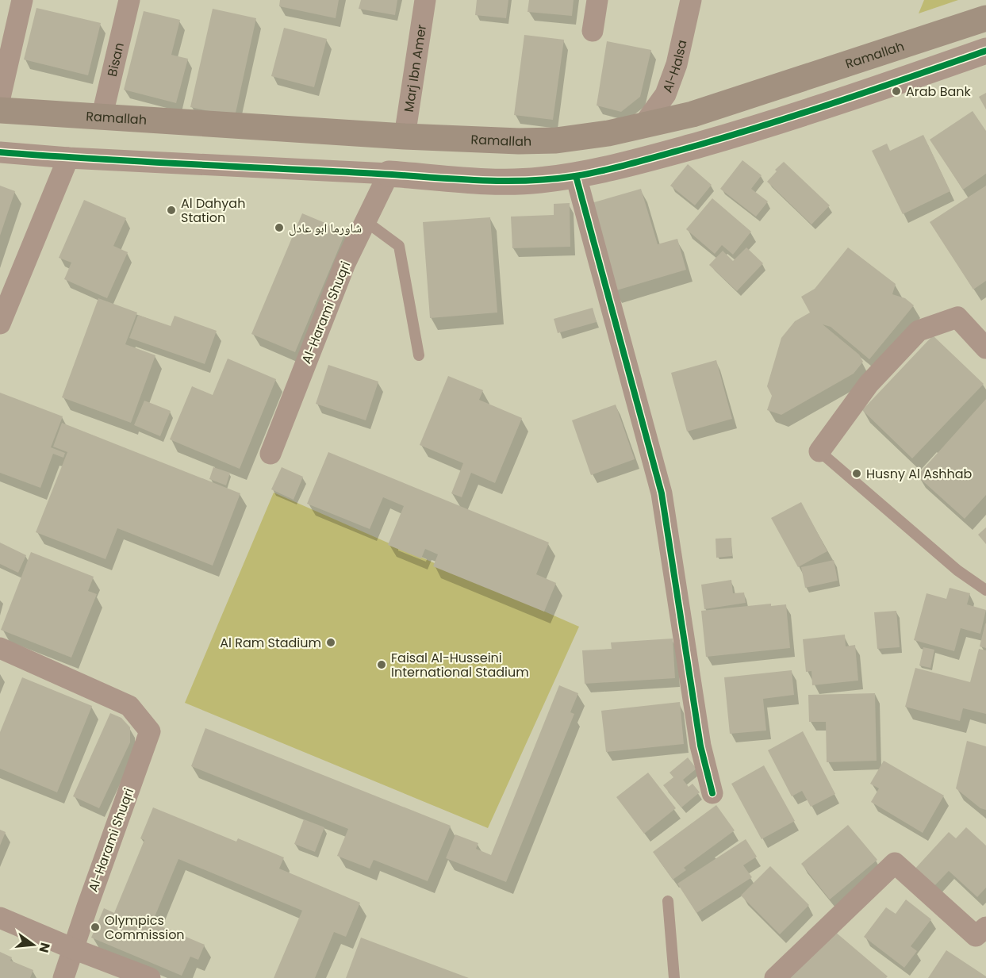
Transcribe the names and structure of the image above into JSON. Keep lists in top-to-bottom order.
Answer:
{
  "streets": {
    "highway": ["Ramallah"],
    "street": [
      "Bisan",
      "Al-Halsa",
      "Marj Ibn Amer",
      "Al-Harami Shuqri"
    ]
  },
  "crossings": [
    ["Ramallah", "Bisan"],
    ["Ramallah", "Al-Halsa"],
    ["Ramallah", "Marj Ibn Amer"]
  ],
  "places": [
    "Arab Bank",
    "Al Dahyah Station",
    "شاورما ابو عادل",
    "Husny Al Ashhab",
    "Al Ram Stadium",
    "Faisal Al-Husseini International Stadium",
    "Olympics Commission"
  ],
  "north": "right"
}
